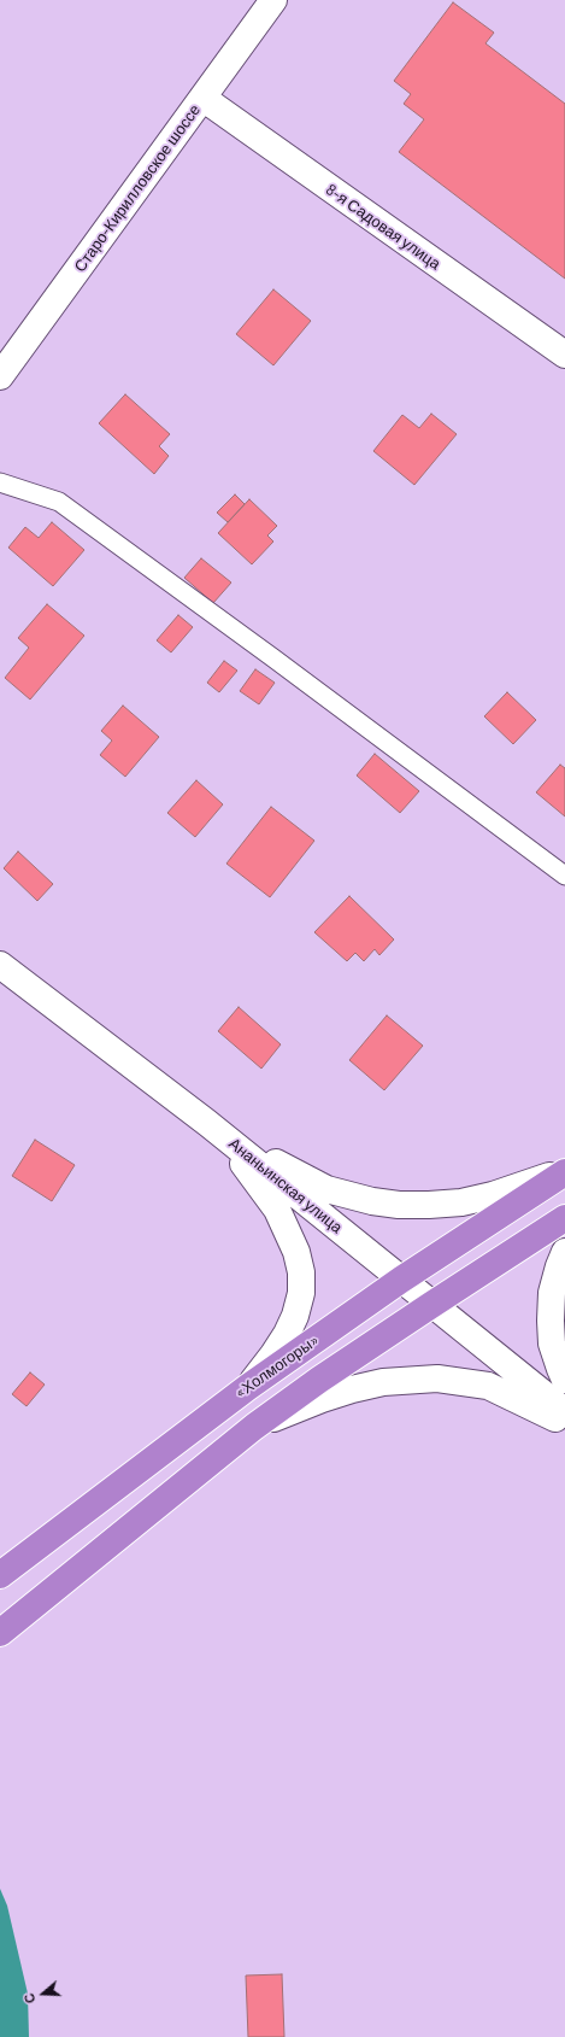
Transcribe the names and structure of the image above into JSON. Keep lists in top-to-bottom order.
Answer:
{
  "streets": {
    "highway": ["«Холмогоры»"],
    "street": ["Старо-Кирилловское шоссе", "8-я Садовая улица", "Ананьинская улица"]
  },
  "crossings": [
    ["Старо-Кирилловское шоссе", "8-я Садовая улица"],
    ["Ананьинская улица", "«Холмогоры»"]
  ],
  "north": "left"
}
